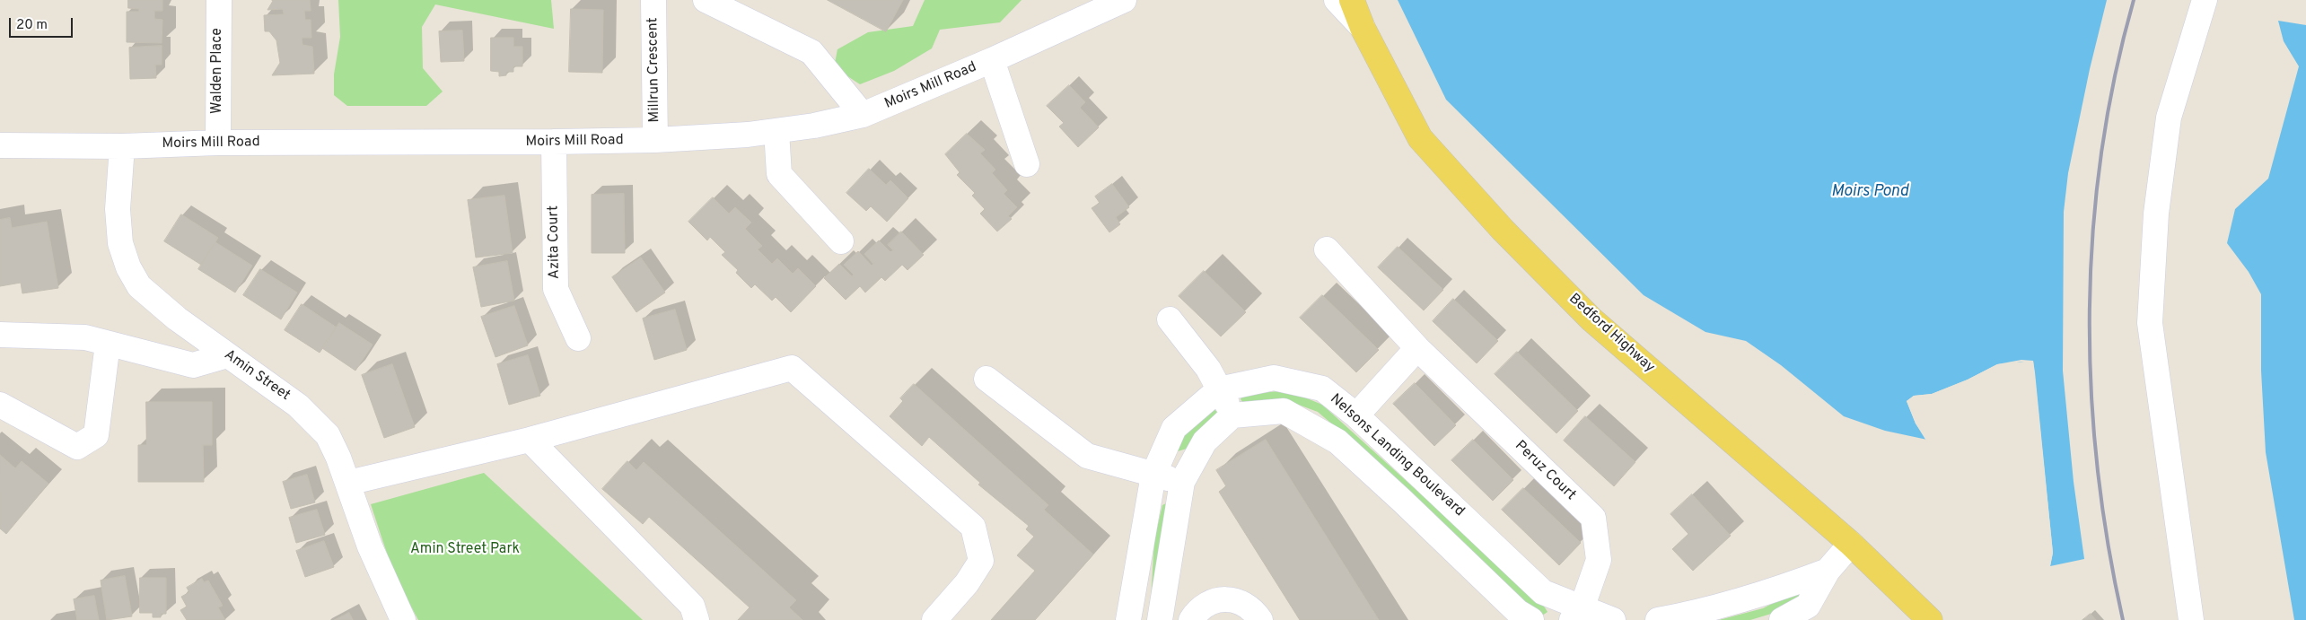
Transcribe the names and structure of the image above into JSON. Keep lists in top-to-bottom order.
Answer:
{
  "streets": {
    "main road": ["Bedford Highway"],
    "street": [
      "Millrun Crescent",
      "Walden Place",
      "Moirs Mill Road",
      "Azita Court",
      "Amin Street",
      "Nelsons Landing Boulevard",
      "Peruz Court"
    ]
  },
  "crossings": [
    ["Millrun Crescent", "Moirs Mill Road"],
    ["Walden Place", "Moirs Mill Road"],
    ["Moirs Mill Road", "Azita Court"],
    ["Moirs Mill Road", "Amin Street"],
    ["Nelsons Landing Boulevard", "Peruz Court"]
  ],
  "water": ["Moirs Pond"],
  "parks": ["Amin Street Park"],
  "scale_bar": "20 m"
}
